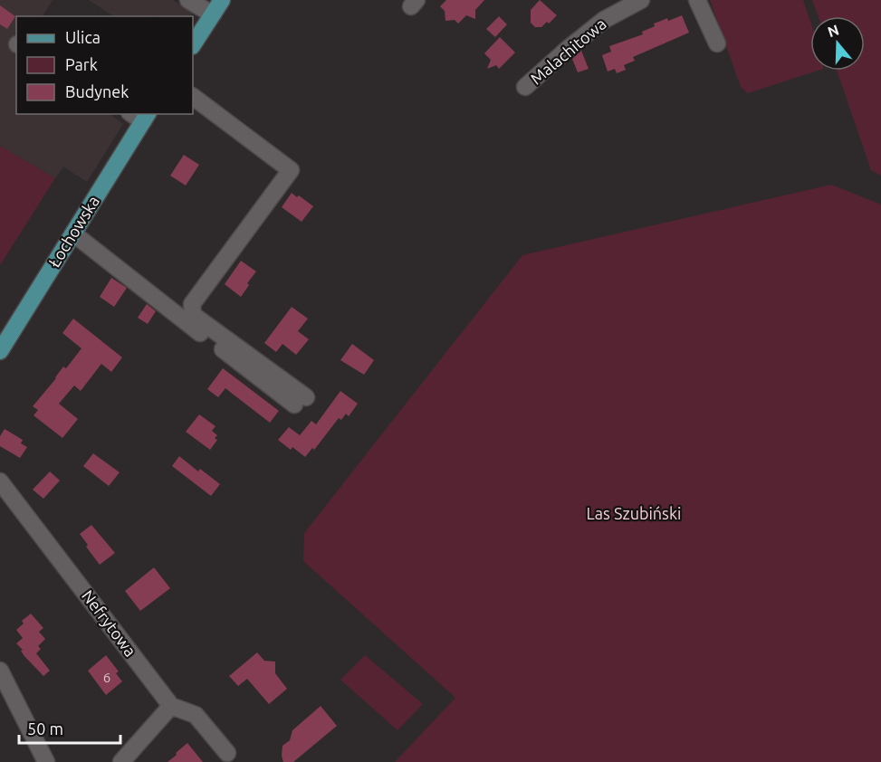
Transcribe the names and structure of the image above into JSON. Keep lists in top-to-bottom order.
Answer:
{
  "streets": {
    "main road": ["Łochowska"],
    "street": ["Malachitowa", "Nefrytowa"]
  },
  "parks": ["Las Szubiński"],
  "house_numbers": ["6"],
  "legend": ["Ulica", "Park", "Budynek"],
  "scale_bar": "50 m",
  "north": "top"
}
